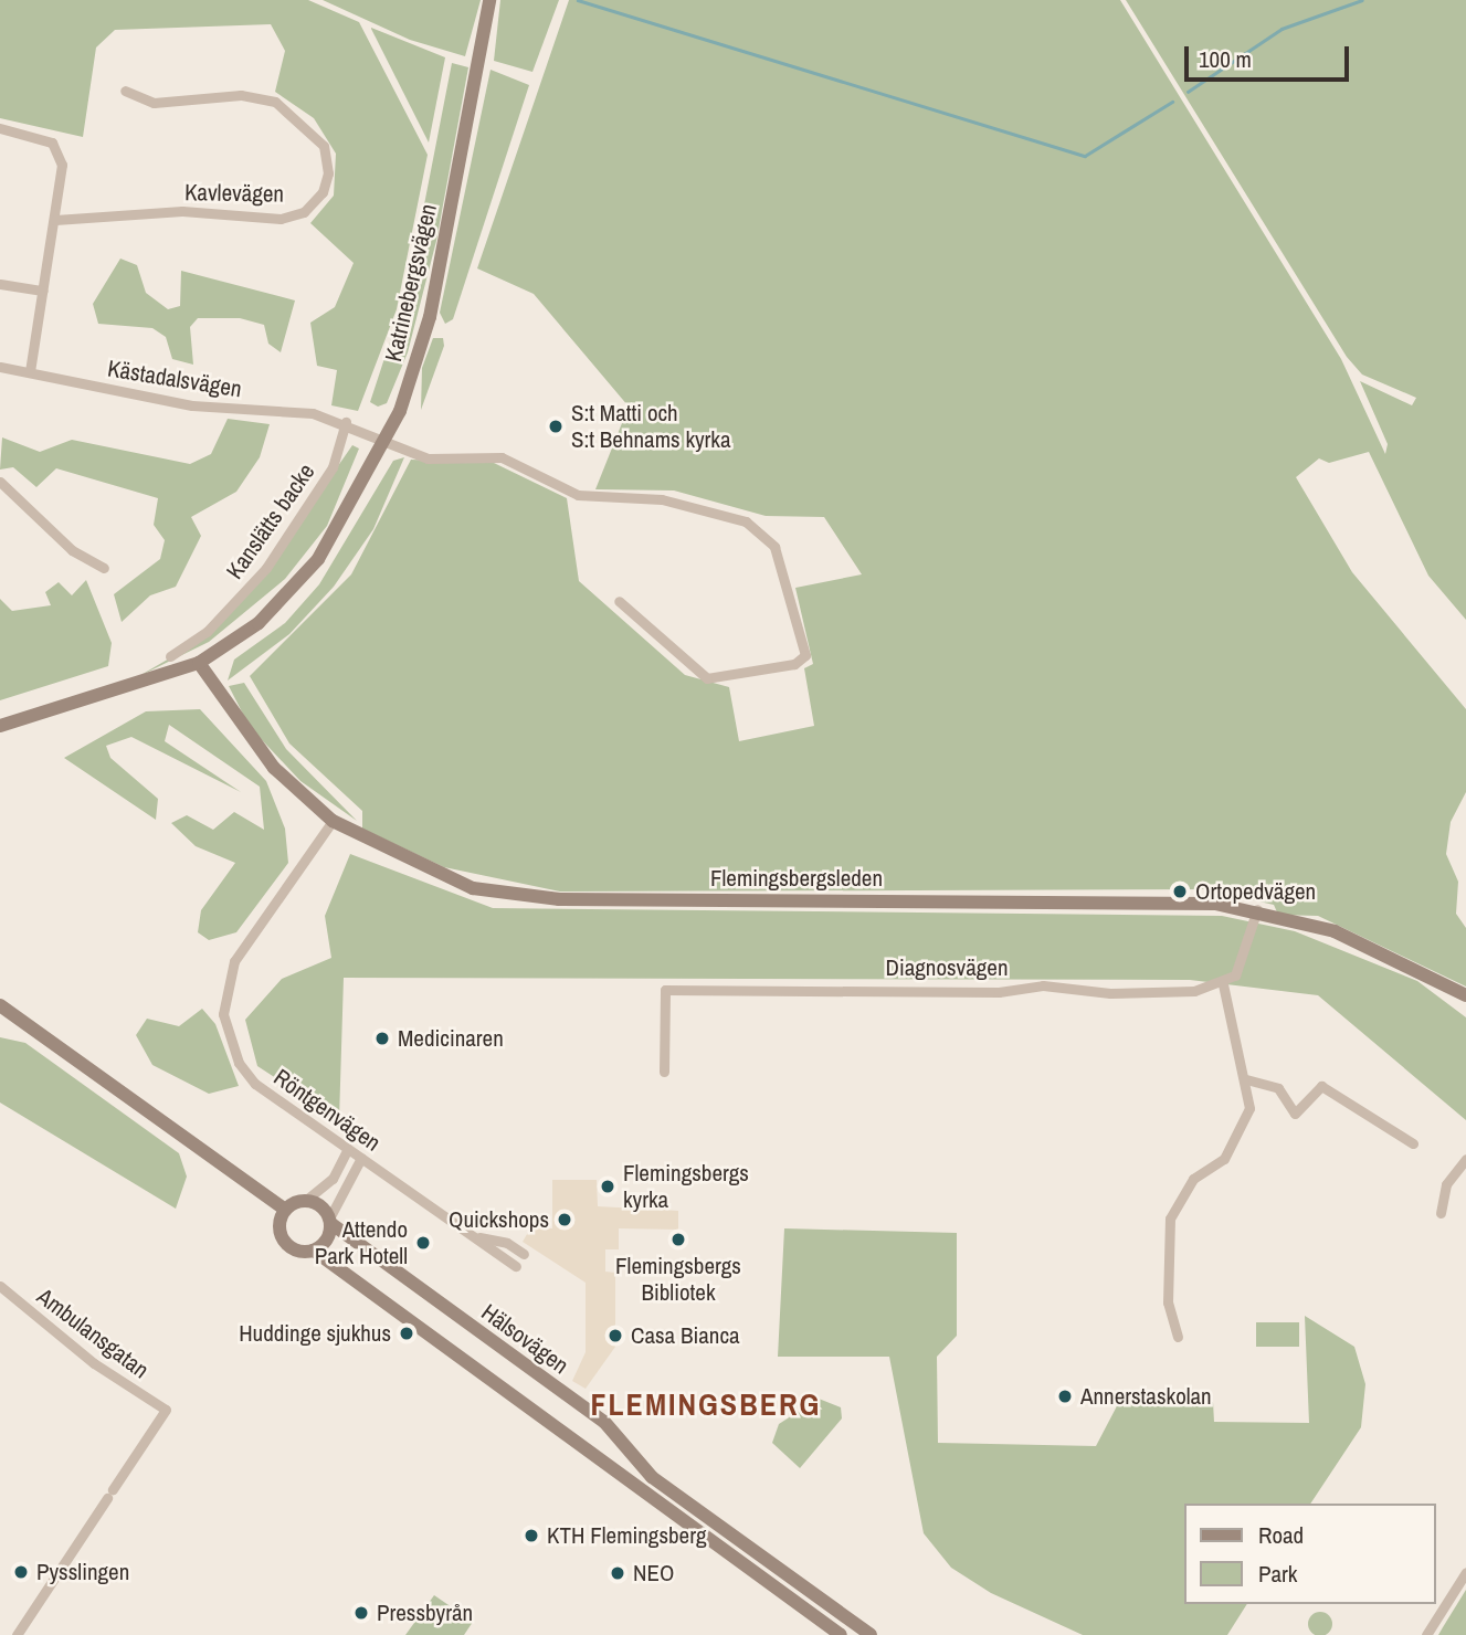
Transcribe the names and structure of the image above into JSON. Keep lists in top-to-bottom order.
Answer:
{
  "streets": {
    "street": [
      "Kavlevägen",
      "Katrinebergsvägen",
      "Kästadalsvägen",
      "Kanslätts backe",
      "Flemingsbergsleden",
      "Diagnosvägen",
      "Röntgenvägen",
      "Ambulansgatan",
      "Hälsovägen"
    ]
  },
  "crossings": [
    ["Katrinebergsvägen", "Kästadalsvägen"],
    ["Katrinebergsvägen", "Flemingsbergsleden"],
    ["Kästadalsvägen", "Kanslätts backe"],
    ["Flemingsbergsleden", "Röntgenvägen"]
  ],
  "districts": ["FLEMINGSBERG"],
  "places": [
    "S:t Matti och S:t Behnams kyrka",
    "Ortopedvägen",
    "Medicinaren",
    "Flemingsbergs kyrka",
    "Quickshops",
    "Flemingsbergs Bibliotek",
    "Attendo Park Hotell",
    "Huddinge sjukhus",
    "Casa Bianca",
    "Annerstaskolan",
    "KTH Flemingsberg",
    "Pysslingen",
    "NEO",
    "Pressbyrån"
  ],
  "legend": ["Road", "Park"],
  "scale_bar": "100 m"
}
